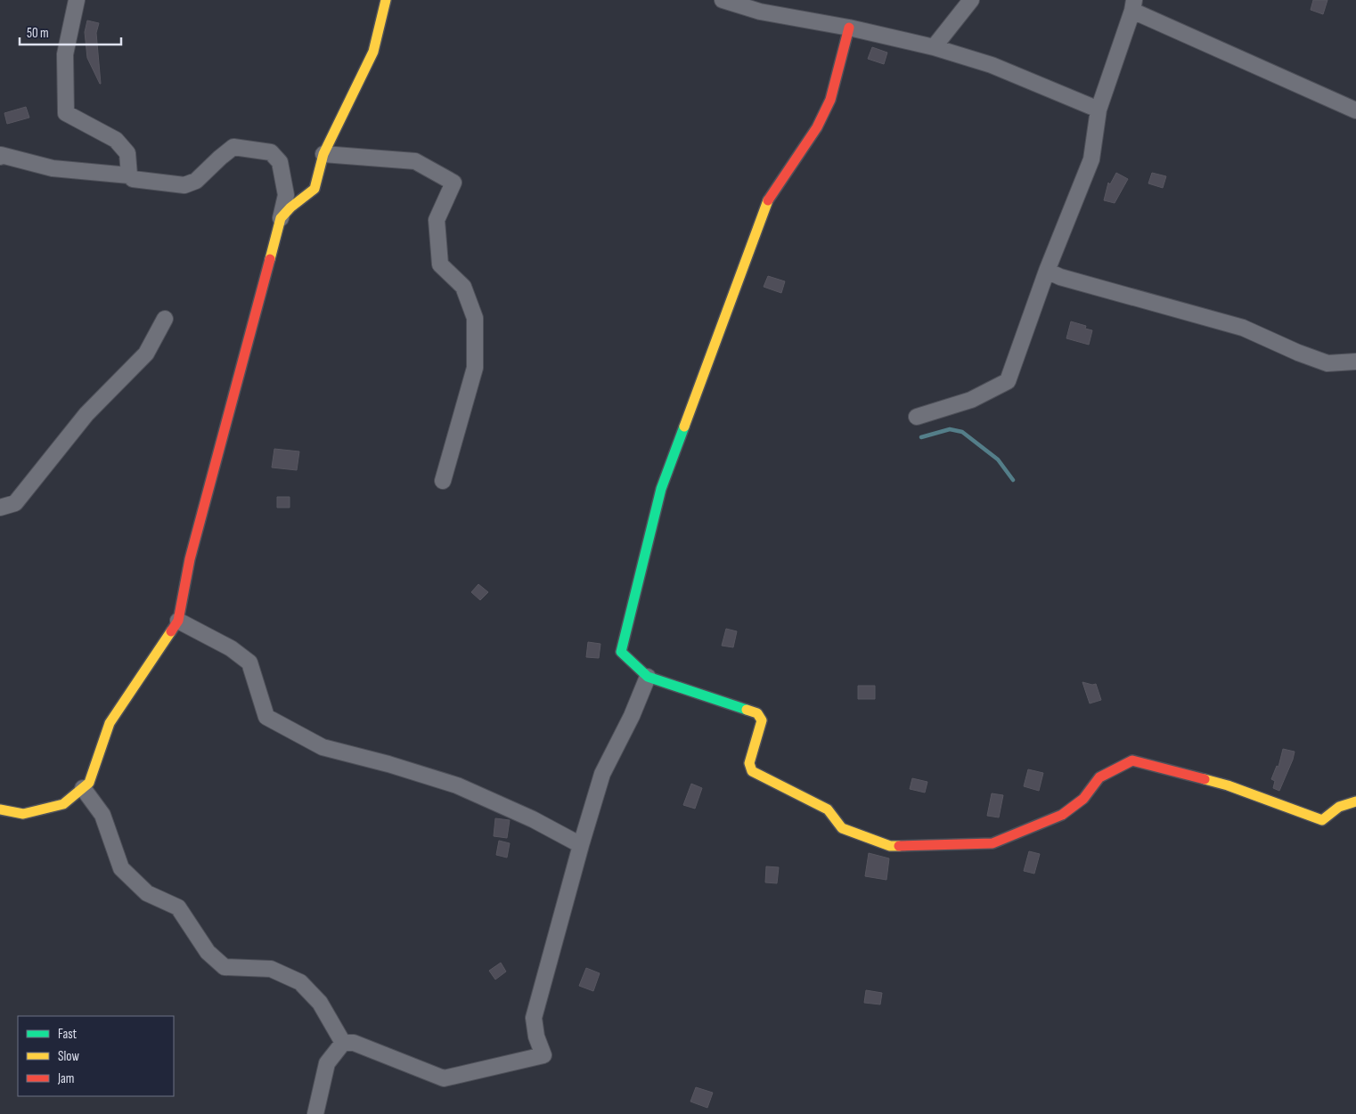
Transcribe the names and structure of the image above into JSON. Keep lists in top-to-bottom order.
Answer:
{
  "legend": ["Fast", "Slow", "Jam"],
  "scale_bar": "50 m"
}
